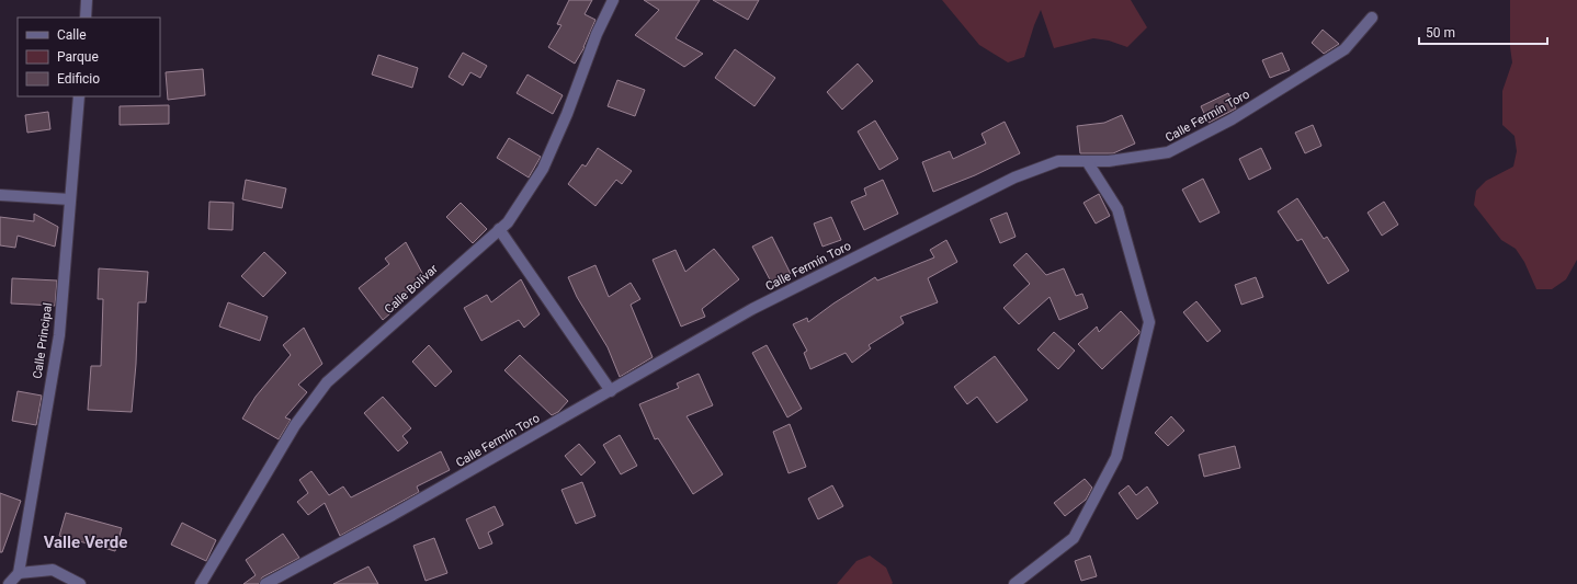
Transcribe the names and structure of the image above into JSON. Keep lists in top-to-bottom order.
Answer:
{
  "streets": {
    "street": ["Calle Fermín Toro", "Calle Bolívar", "Calle Principal"]
  },
  "districts": ["Valle Verde"],
  "legend": ["Calle", "Parque", "Edificio"],
  "scale_bar": "50 m"
}
